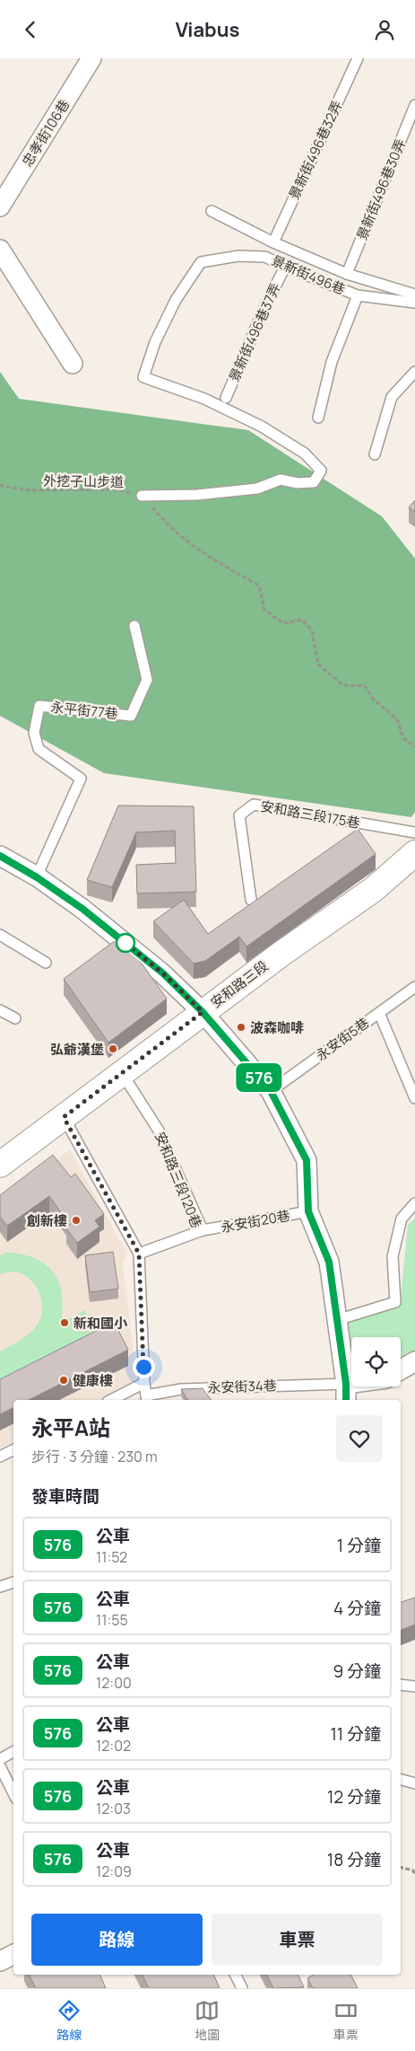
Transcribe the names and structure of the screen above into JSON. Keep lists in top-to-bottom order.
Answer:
{
  "streets": {
    "main road": ["安和路三段"],
    "street": ["忠孝街106巷"],
    "lane": [
      "景新街496巷32弄",
      "景新街496巷30弄",
      "景新街496巷",
      "景新街496巷37弄",
      "永平街77巷",
      "安和路三段175巷",
      "永安街5巷",
      "安和路三段120巷",
      "永安街20巷",
      "永安街34巷"
    ],
    "path": ["外挖子山步道"]
  },
  "crossings": [
    ["景新街496巷32弄", "景新街496巷"],
    ["景新街496巷30弄", "景新街496巷"],
    ["景新街496巷", "景新街496巷37弄"],
    ["景新街496巷", "外挖子山步道"],
    ["安和路三段", "安和路三段120巷"],
    ["安和路三段120巷", "永安街20巷"]
  ],
  "places": [
    "波森咖啡",
    "弘爺漢堡",
    "創新樓",
    "新和國小",
    "健康樓"
  ],
  "lines": ["bus line 576"],
  "page": {
    "header": "Viabus",
    "on_map": "576",
    "heading": [
      ["永平A站", "步行 · 3 分鐘 · 230 m"],
      "發車時間"
    ],
    "list": [
      {
        "mark": "576",
        "name": "公車",
        "note": "11:52",
        "value": "1 分鐘"
      },
      {
        "mark": "576",
        "name": "公車",
        "note": "11:55",
        "value": "4 分鐘"
      },
      {
        "mark": "576",
        "name": "公車",
        "note": "12:00",
        "value": "9 分鐘"
      },
      {
        "mark": "576",
        "name": "公車",
        "note": "12:02",
        "value": "11 分鐘"
      },
      {
        "mark": "576",
        "name": "公車",
        "note": "12:03",
        "value": "12 分鐘"
      },
      {
        "mark": "576",
        "name": "公車",
        "note": "12:09",
        "value": "18 分鐘"
      }
    ],
    "buttons": ["路線", "車票"],
    "tabs": ["路線", "地圖", "車票"]
  }
}
